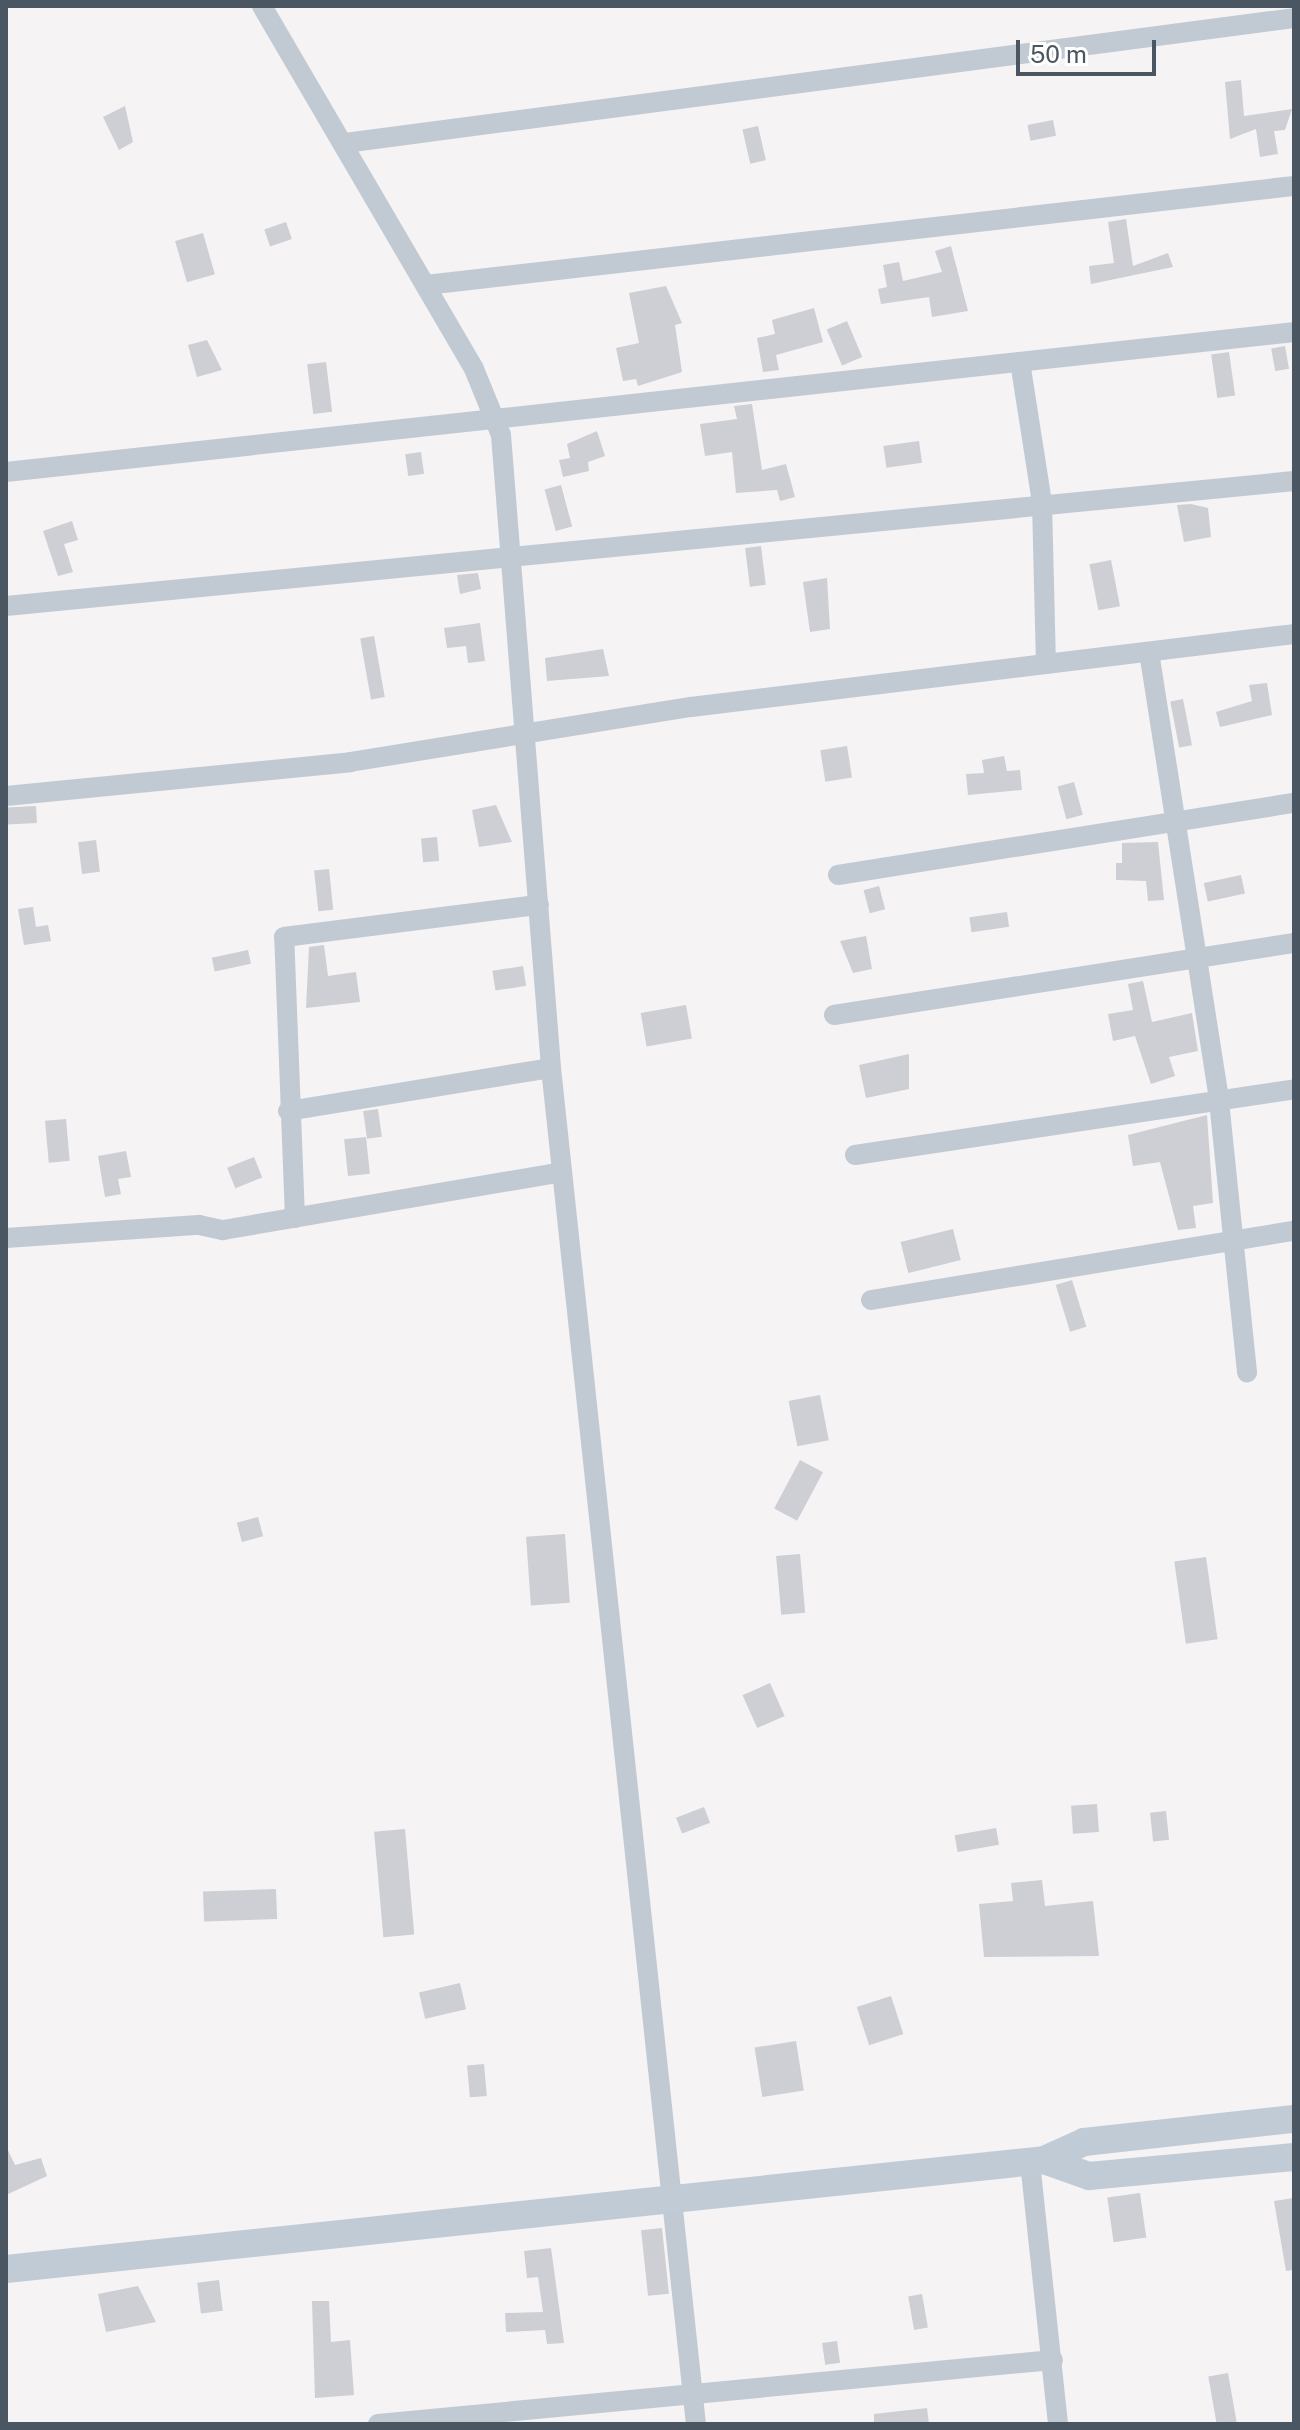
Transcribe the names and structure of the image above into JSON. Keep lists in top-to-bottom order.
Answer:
{
  "scale_bar": "50 m"
}
